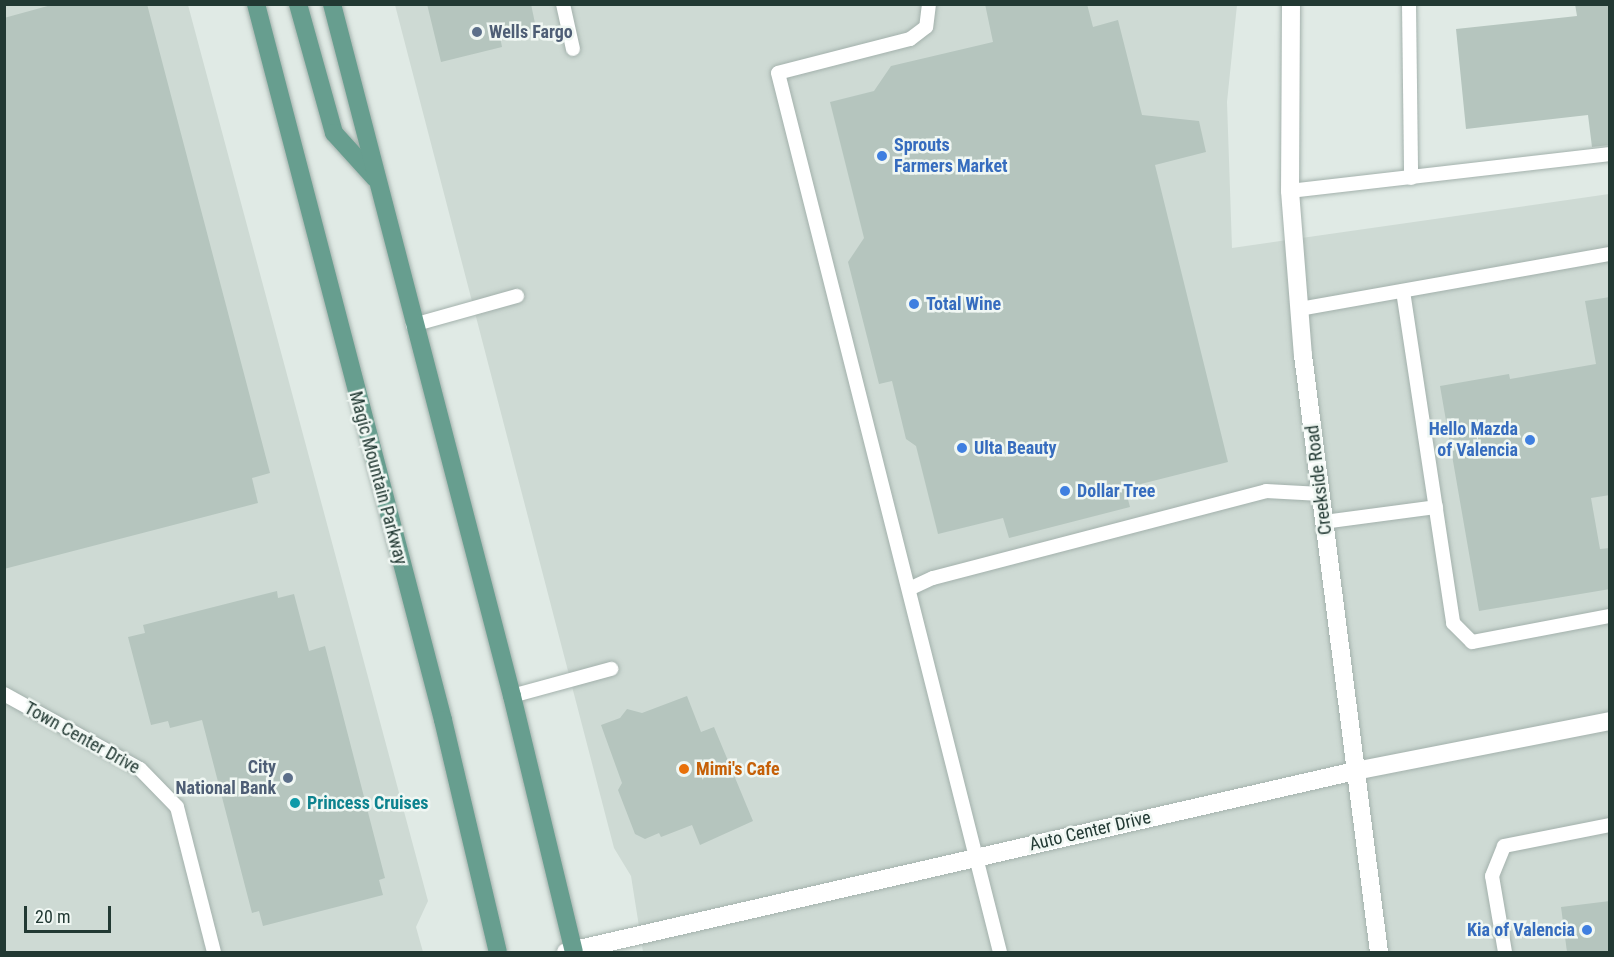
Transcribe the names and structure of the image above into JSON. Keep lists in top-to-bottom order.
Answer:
{
  "streets": {
    "main road": ["Magic Mountain Parkway"],
    "street": ["Creekside Road", "Auto Center Drive"],
    "lane": ["Town Center Drive"]
  },
  "crossings": [
    ["Creekside Road", "Auto Center Drive"]
  ],
  "places": [
    "Wells Fargo",
    "Sprouts Farmers Market",
    "Total Wine",
    "Hello Mazda of Valencia",
    "Ulta Beauty",
    "Dollar Tree",
    "Mimi's Cafe",
    "City National Bank",
    "Princess Cruises",
    "Kia of Valencia"
  ],
  "scale_bar": "20 m"
}
